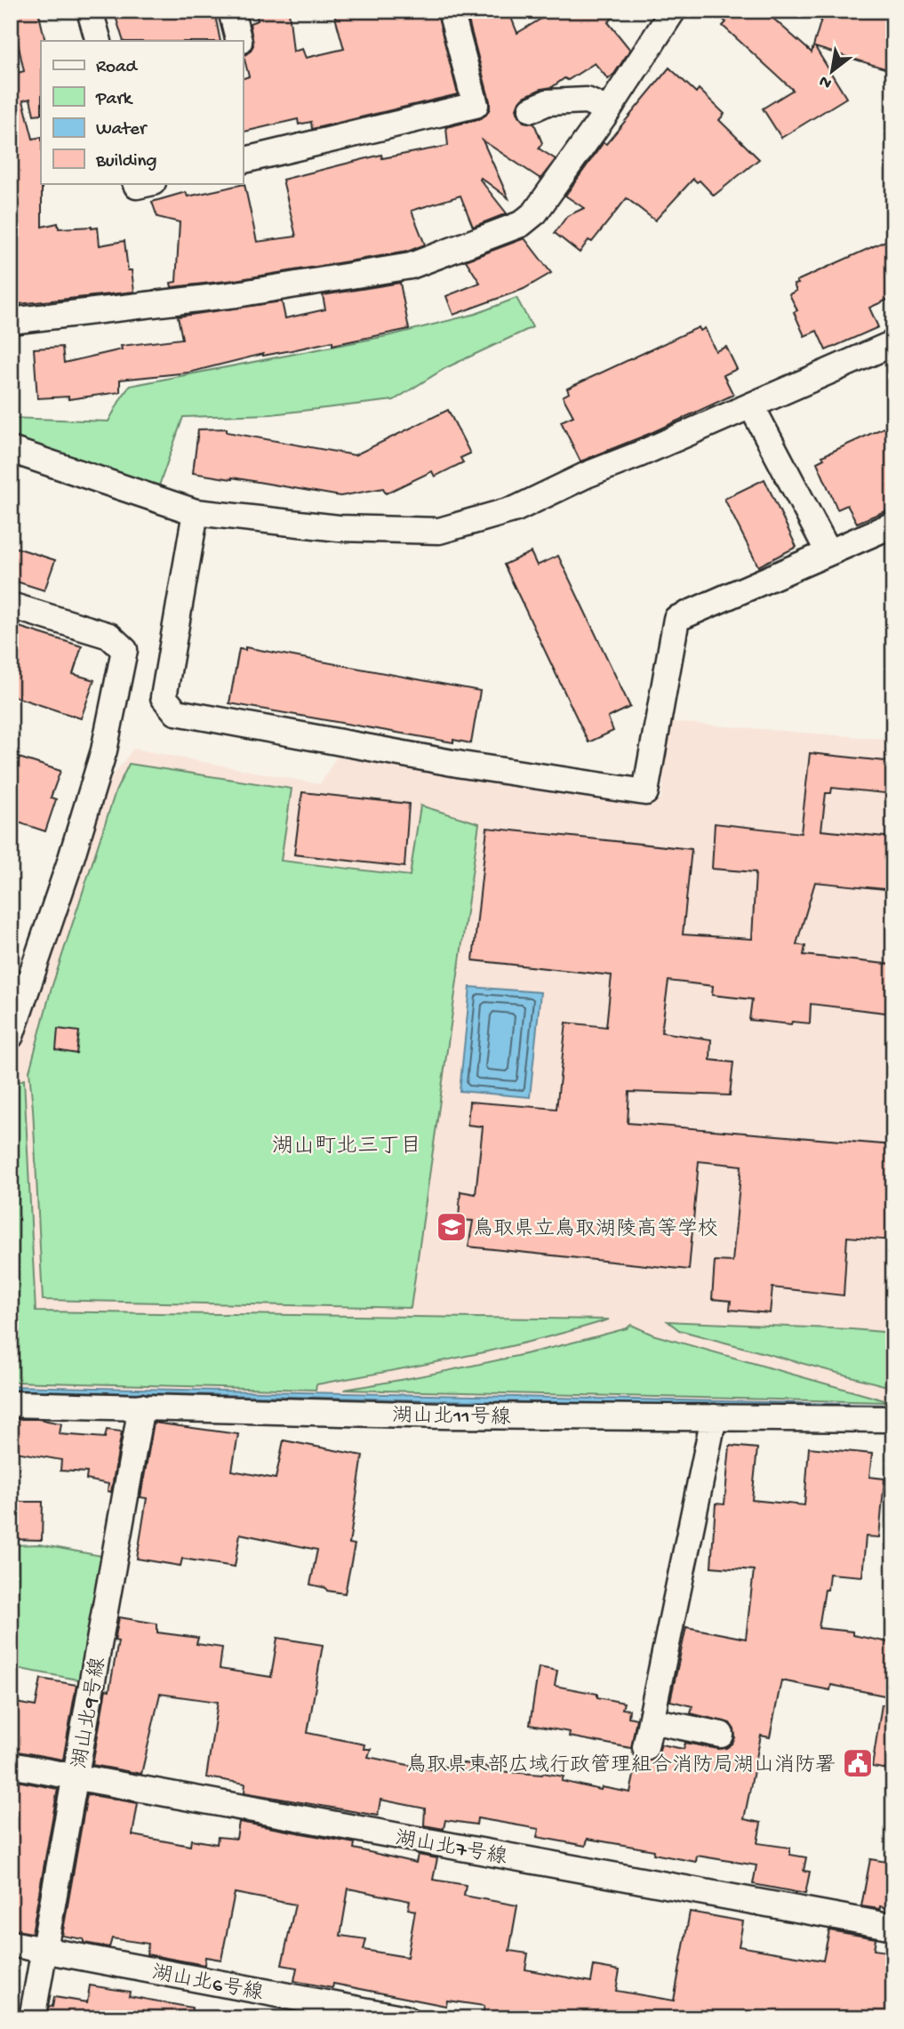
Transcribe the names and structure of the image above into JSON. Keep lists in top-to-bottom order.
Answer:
{
  "streets": {
    "street": [
      "湖山北11号線",
      "湖山北9号線",
      "湖山北7号線",
      "湖山北6号線"
    ]
  },
  "crossings": [
    ["湖山北11号線", "湖山北9号線"],
    ["湖山北9号線", "湖山北7号線"],
    ["湖山北9号線", "湖山北6号線"]
  ],
  "districts": ["湖山町北三丁目"],
  "places": {
    "school or university": ["鳥取県立鳥取湖陵高等学校"],
    "public building": ["鳥取県東部広域行政管理組合消防局湖山消防署"]
  },
  "legend": [
    "Road",
    "Park",
    "Water",
    "Building"
  ],
  "north": "bottom left"
}
